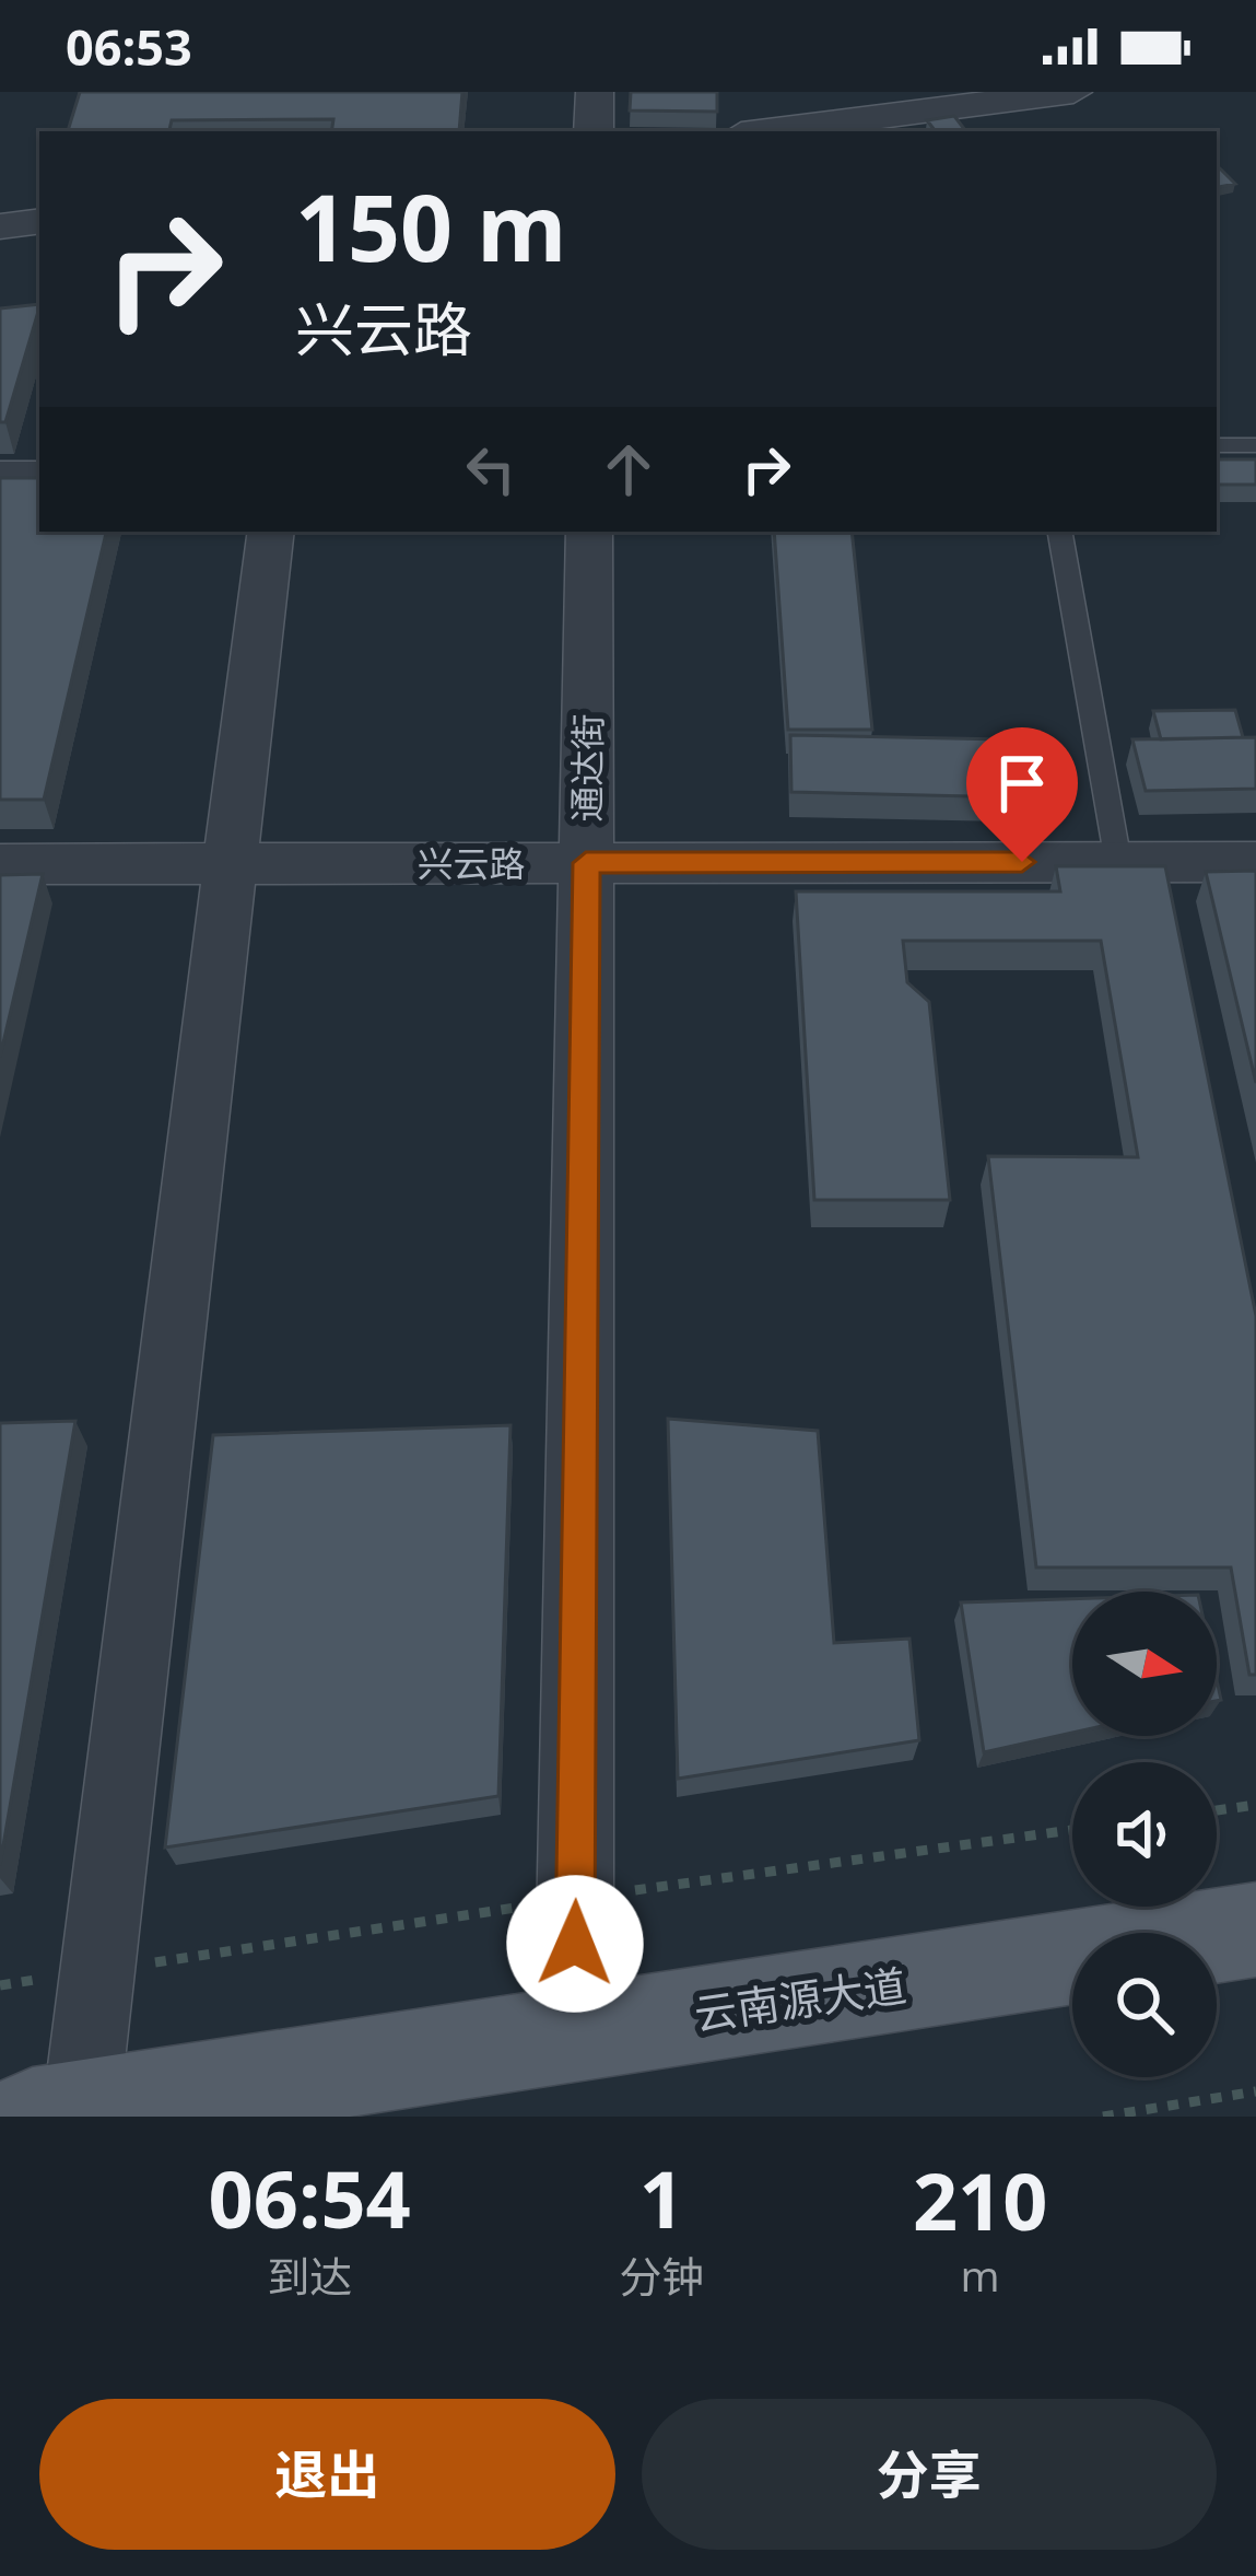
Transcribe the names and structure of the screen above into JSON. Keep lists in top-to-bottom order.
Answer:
{
  "streets": {
    "main road": ["云南源大道"],
    "street": ["通达街", "兴云路"]
  },
  "crossings": [
    ["通达街", "兴云路"],
    ["通达街", "云南源大道"]
  ],
  "north": "right",
  "page": {
    "status": "06:53",
    "turn": ["150 m", "兴云路"],
    "eta": [
      "06:54",
      "到达",
      "1",
      "分钟",
      "210",
      "m"
    ],
    "buttons": ["退出", "分享"]
  }
}
